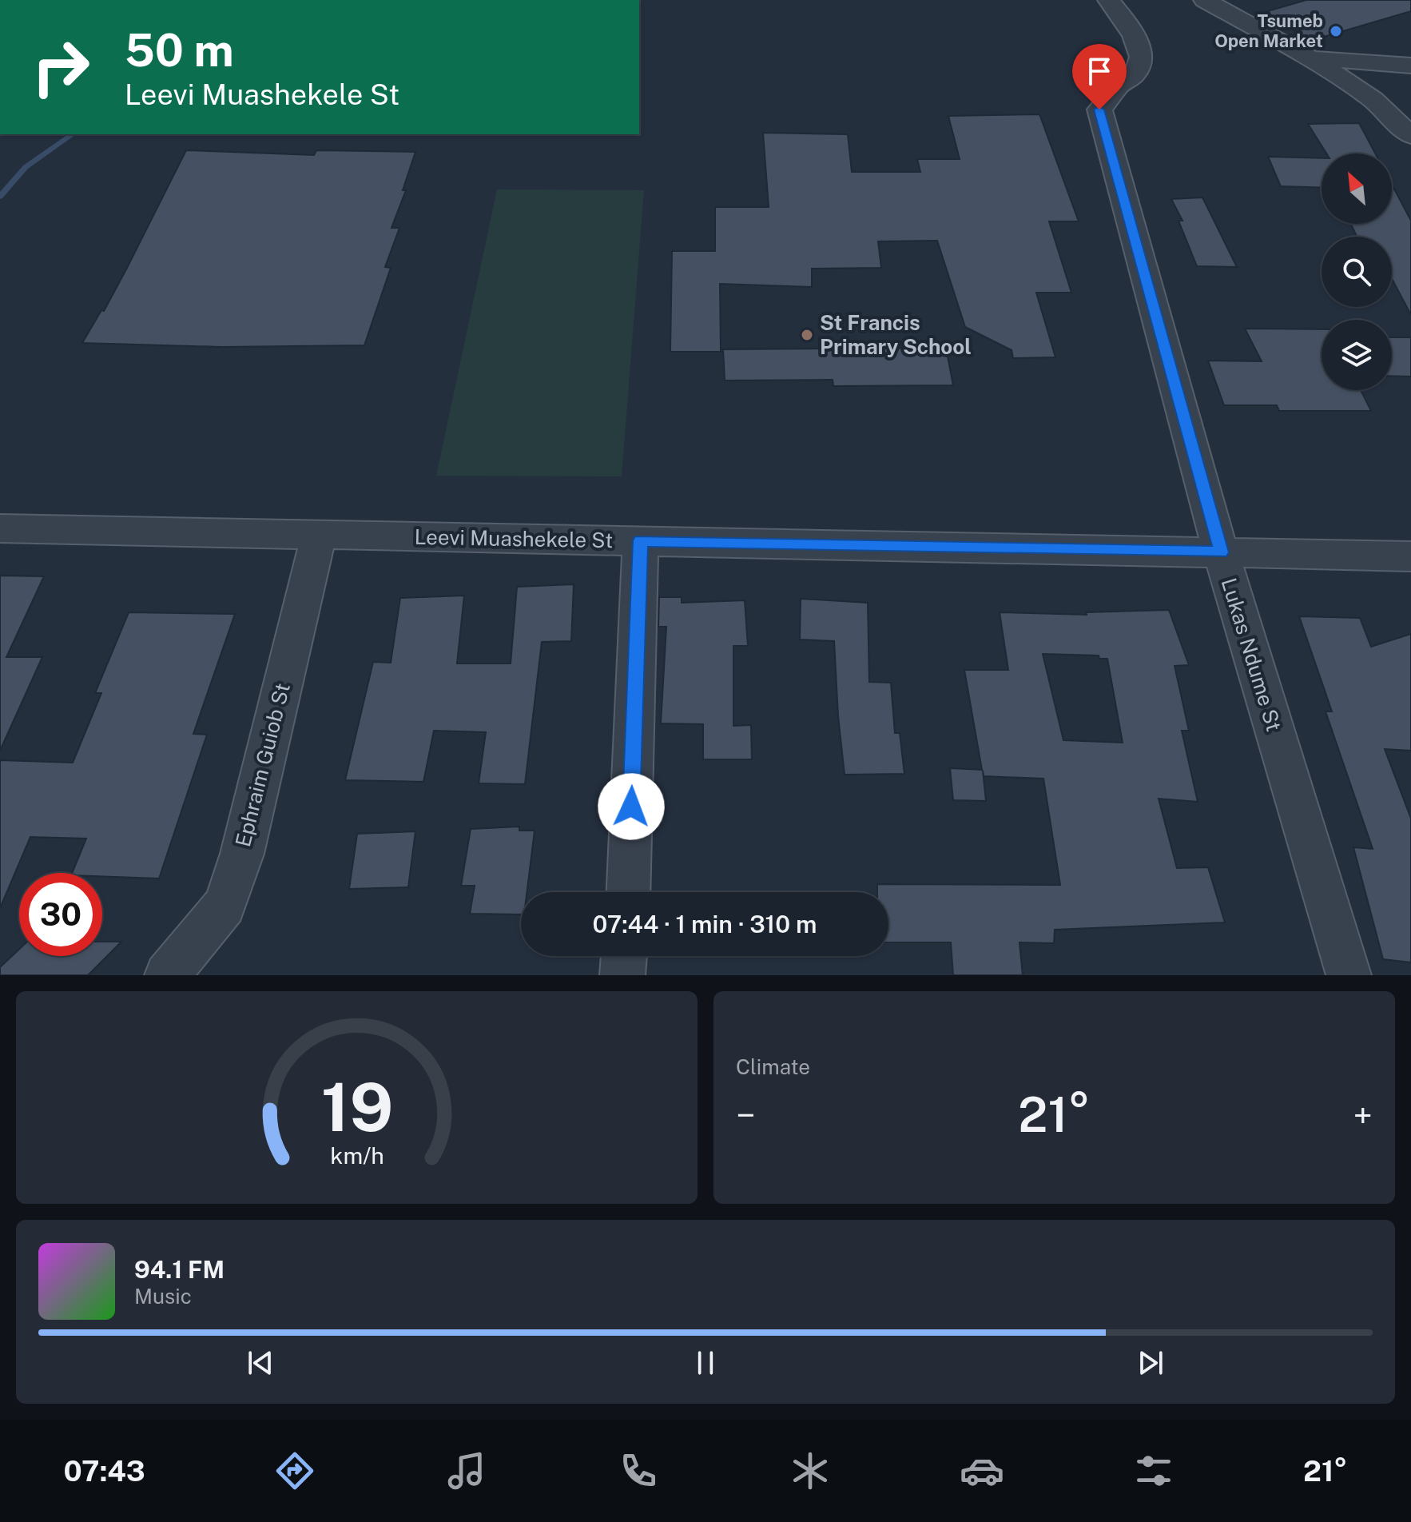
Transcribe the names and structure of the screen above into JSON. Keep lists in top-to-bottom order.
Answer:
{
  "streets": {
    "street": ["Leevi Muashekele St", "Lukas Ndume St", "Ephraim Guiob St"]
  },
  "crossings": [
    ["Leevi Muashekele St", "Lukas Ndume St"],
    ["Leevi Muashekele St", "Ephraim Guiob St"]
  ],
  "places": ["Tsumeb Open Market", "St Francis Primary School"],
  "north": "top left",
  "page": {
    "turn": ["50 m", "Leevi Muashekele St"],
    "limit": "30",
    "trip": "07:44 · 1 min · 310 m",
    "tile": "Climate",
    "heat": ["−", "21°", "+"],
    "song": ["94.1 FM", "Music"],
    "tabs": ["07:43", "21°"],
    "gauge": ["19", "km/h"]
  }
}
